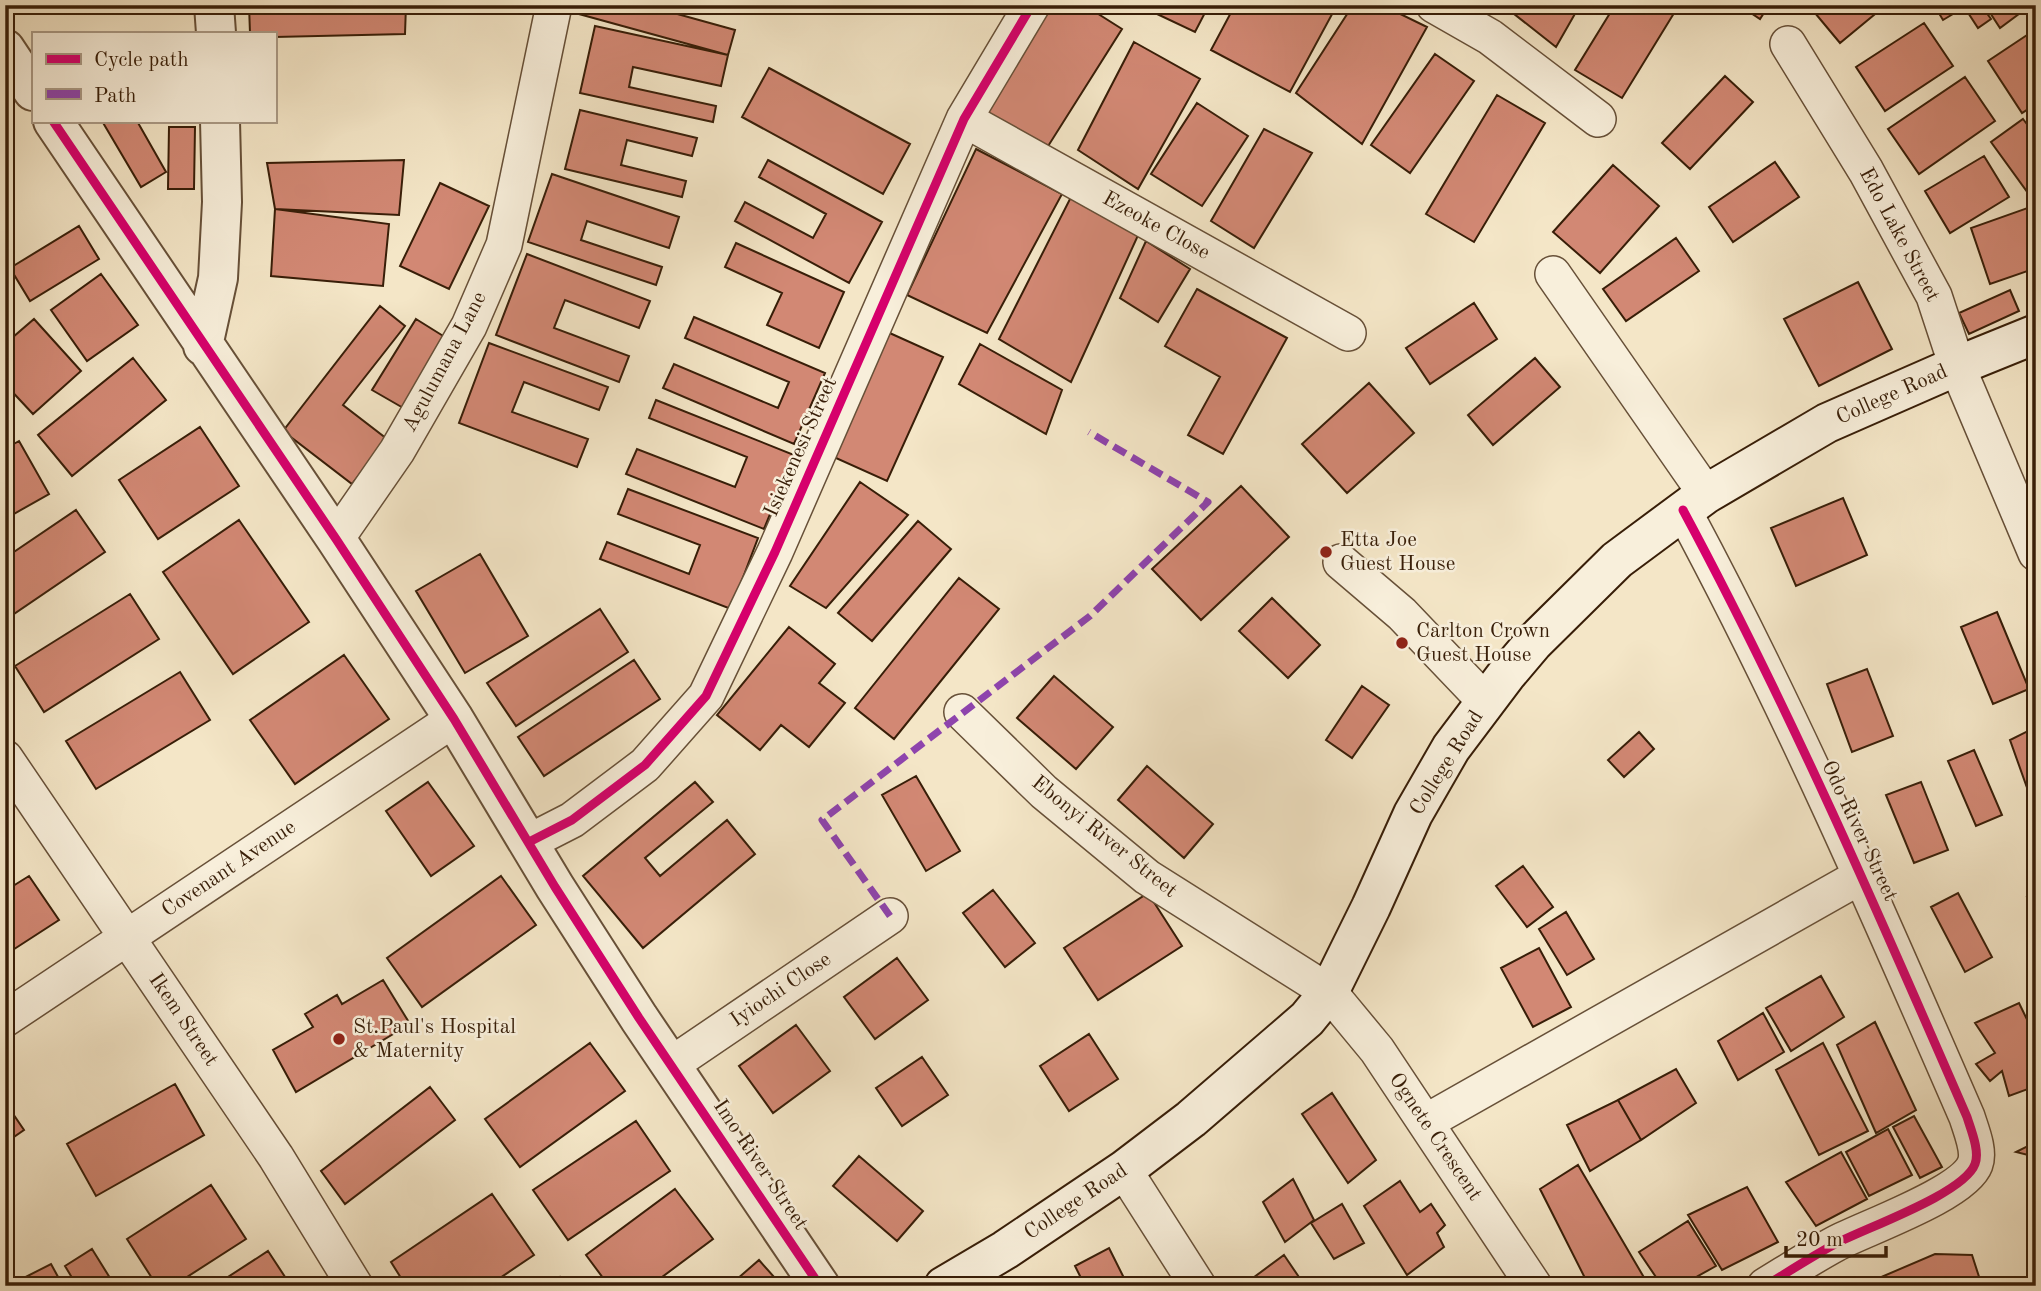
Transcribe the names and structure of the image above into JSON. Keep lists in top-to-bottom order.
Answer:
{
  "streets": {
    "street": [
      "Ezeoke Close",
      "Edo Lake Street",
      "Agulumana Lane",
      "College Road",
      "Isiekenesi Street",
      "Odo River Street",
      "Ebonyi River Street",
      "Covenant Avenue",
      "Iyiochi Close",
      "Ikem Street",
      "Ognete Crescent",
      "Imo River Street"
    ]
  },
  "crossings": [
    ["Ezeoke Close", "Isiekenesi Street"],
    ["Edo Lake Street", "College Road"],
    ["Agulumana Lane", "Imo River Street"],
    ["College Road", "Odo River Street"],
    ["College Road", "Ebonyi River Street"],
    ["College Road", "Ognete Crescent"],
    ["Isiekenesi Street", "Imo River Street"],
    ["Ebonyi River Street", "Ognete Crescent"],
    ["Covenant Avenue", "Ikem Street"],
    ["Covenant Avenue", "Imo River Street"],
    ["Iyiochi Close", "Imo River Street"]
  ],
  "places": ["Etta Joe Guest House", "Carlton Crown Guest House", "St.Paul's Hospital & Maternity"],
  "legend": ["Cycle path", "Path"],
  "scale_bar": "20 m"
}
